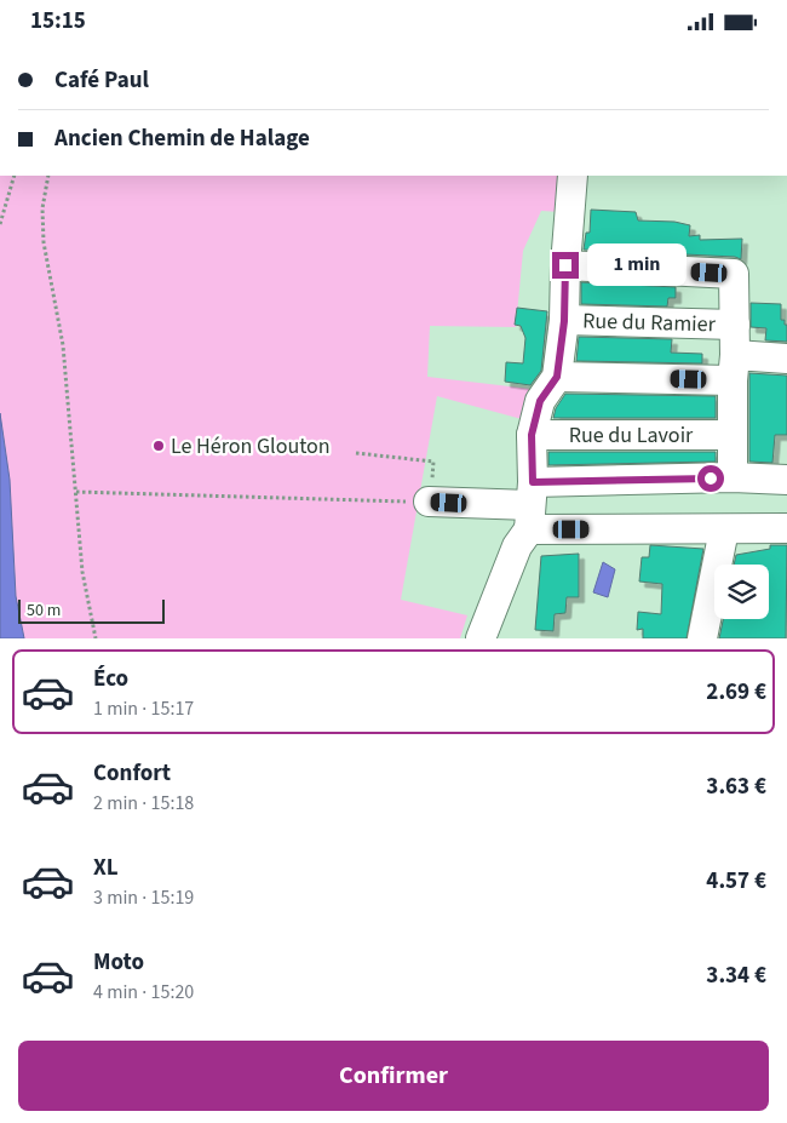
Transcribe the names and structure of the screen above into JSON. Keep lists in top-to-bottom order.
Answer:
{
  "streets": {
    "street": ["Rue du Ramier", "Rue du Lavoir"]
  },
  "places": ["Le Héron Glouton"],
  "scale_bar": "50 m",
  "page": {
    "status": "15:15",
    "banner": ["Café Paul", "Ancien Chemin de Halage"],
    "bubble": "1 min",
    "scale": "50 m",
    "list": [
      {
        "name": "Éco",
        "note": "1 min · 15:17",
        "value": "2.69 €"
      },
      {
        "name": "Confort",
        "note": "2 min · 15:18",
        "value": "3.63 €"
      },
      {
        "name": "XL",
        "note": "3 min · 15:19",
        "value": "4.57 €"
      },
      {
        "name": "Moto",
        "note": "4 min · 15:20",
        "value": "3.34 €"
      }
    ],
    "buttons": "Confirmer"
  }
}
